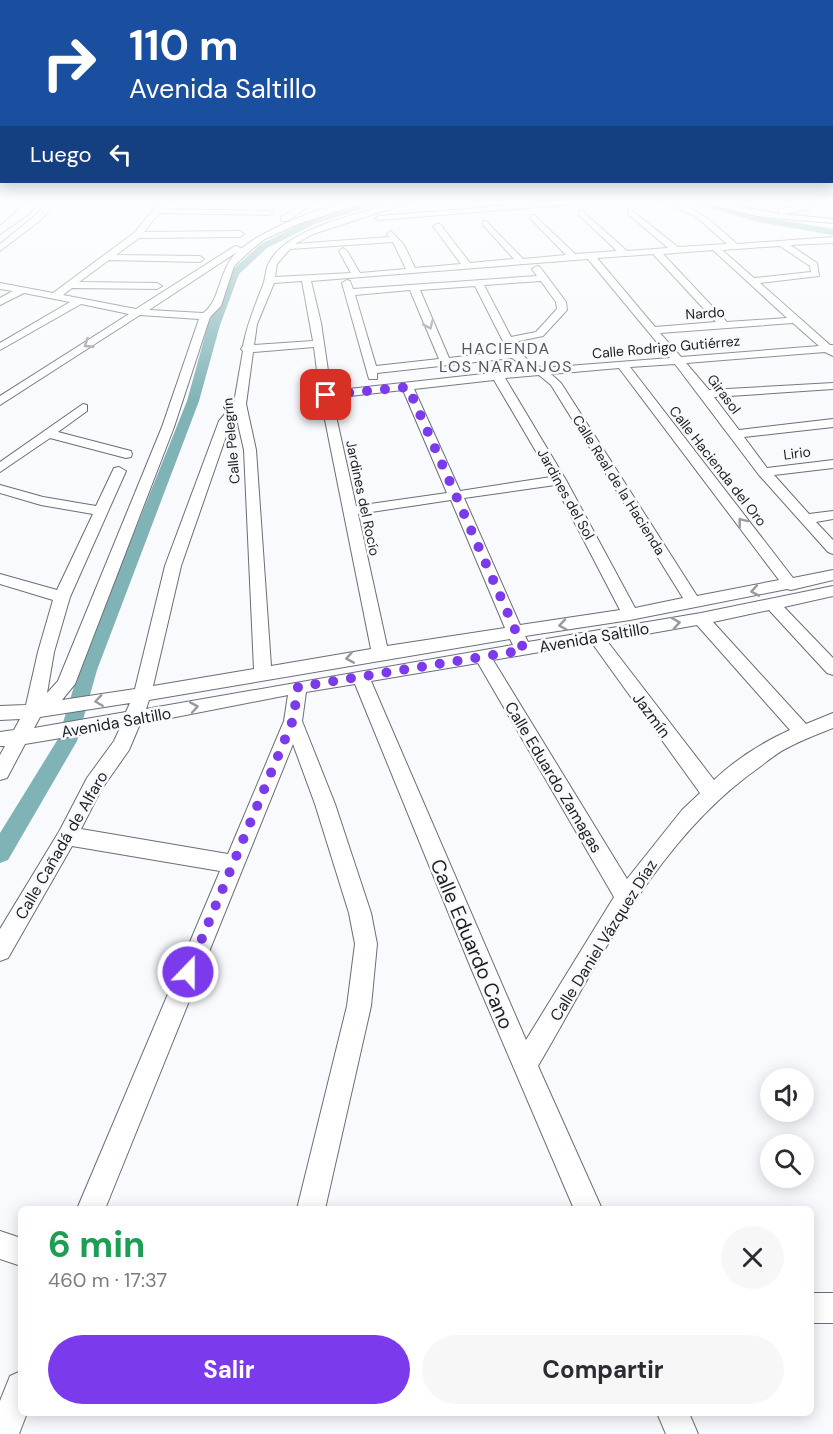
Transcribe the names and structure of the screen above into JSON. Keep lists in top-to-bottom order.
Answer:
{
  "streets": {
    "street": [
      "Nardo",
      "Calle Rodrigo Gutiérrez",
      "Girasol",
      "Calle Pelegrín",
      "Lirio",
      "Calle Hacienda del Oro",
      "Calle Real de la Hacienda",
      "Jardines del Sol",
      "Jardines del Rocío",
      "Avenida Saltillo",
      "Jazmín",
      "Calle Eduardo Zamagas",
      "Calle Cañadá de Alfaro",
      "Calle Daniel Vázquez Díaz",
      "Calle Eduardo Cano"
    ]
  },
  "crossings": [
    ["Nardo", "Girasol"],
    ["Calle Rodrigo Gutiérrez", "Girasol"],
    ["Calle Rodrigo Gutiérrez", "Calle Hacienda del Oro"],
    ["Calle Rodrigo Gutiérrez", "Calle Real de la Hacienda"],
    ["Calle Rodrigo Gutiérrez", "Jardines del Sol"],
    ["Calle Rodrigo Gutiérrez", "Jardines del Rocío"],
    ["Girasol", "Lirio"],
    ["Calle Pelegrín", "Avenida Saltillo"],
    ["Calle Pelegrín", "Calle Cañadá de Alfaro"],
    ["Calle Hacienda del Oro", "Avenida Saltillo"],
    ["Calle Real de la Hacienda", "Avenida Saltillo"],
    ["Jardines del Sol", "Avenida Saltillo"],
    ["Jardines del Rocío", "Avenida Saltillo"],
    ["Avenida Saltillo", "Jazmín"],
    ["Avenida Saltillo", "Calle Eduardo Zamagas"],
    ["Avenida Saltillo", "Calle Cañadá de Alfaro"],
    ["Avenida Saltillo", "Calle Eduardo Cano"],
    ["Jazmín", "Calle Daniel Vázquez Díaz"],
    ["Calle Eduardo Zamagas", "Calle Daniel Vázquez Díaz"],
    ["Calle Daniel Vázquez Díaz", "Calle Eduardo Cano"]
  ],
  "districts": ["HACIENDA LOS NARANJOS"],
  "page": {
    "turn": ["110 m", "Avenida Saltillo"],
    "then": "Luego",
    "heading": ["6 min", "460 m · 17:37"],
    "buttons": ["Salir", "Compartir"]
  }
}
